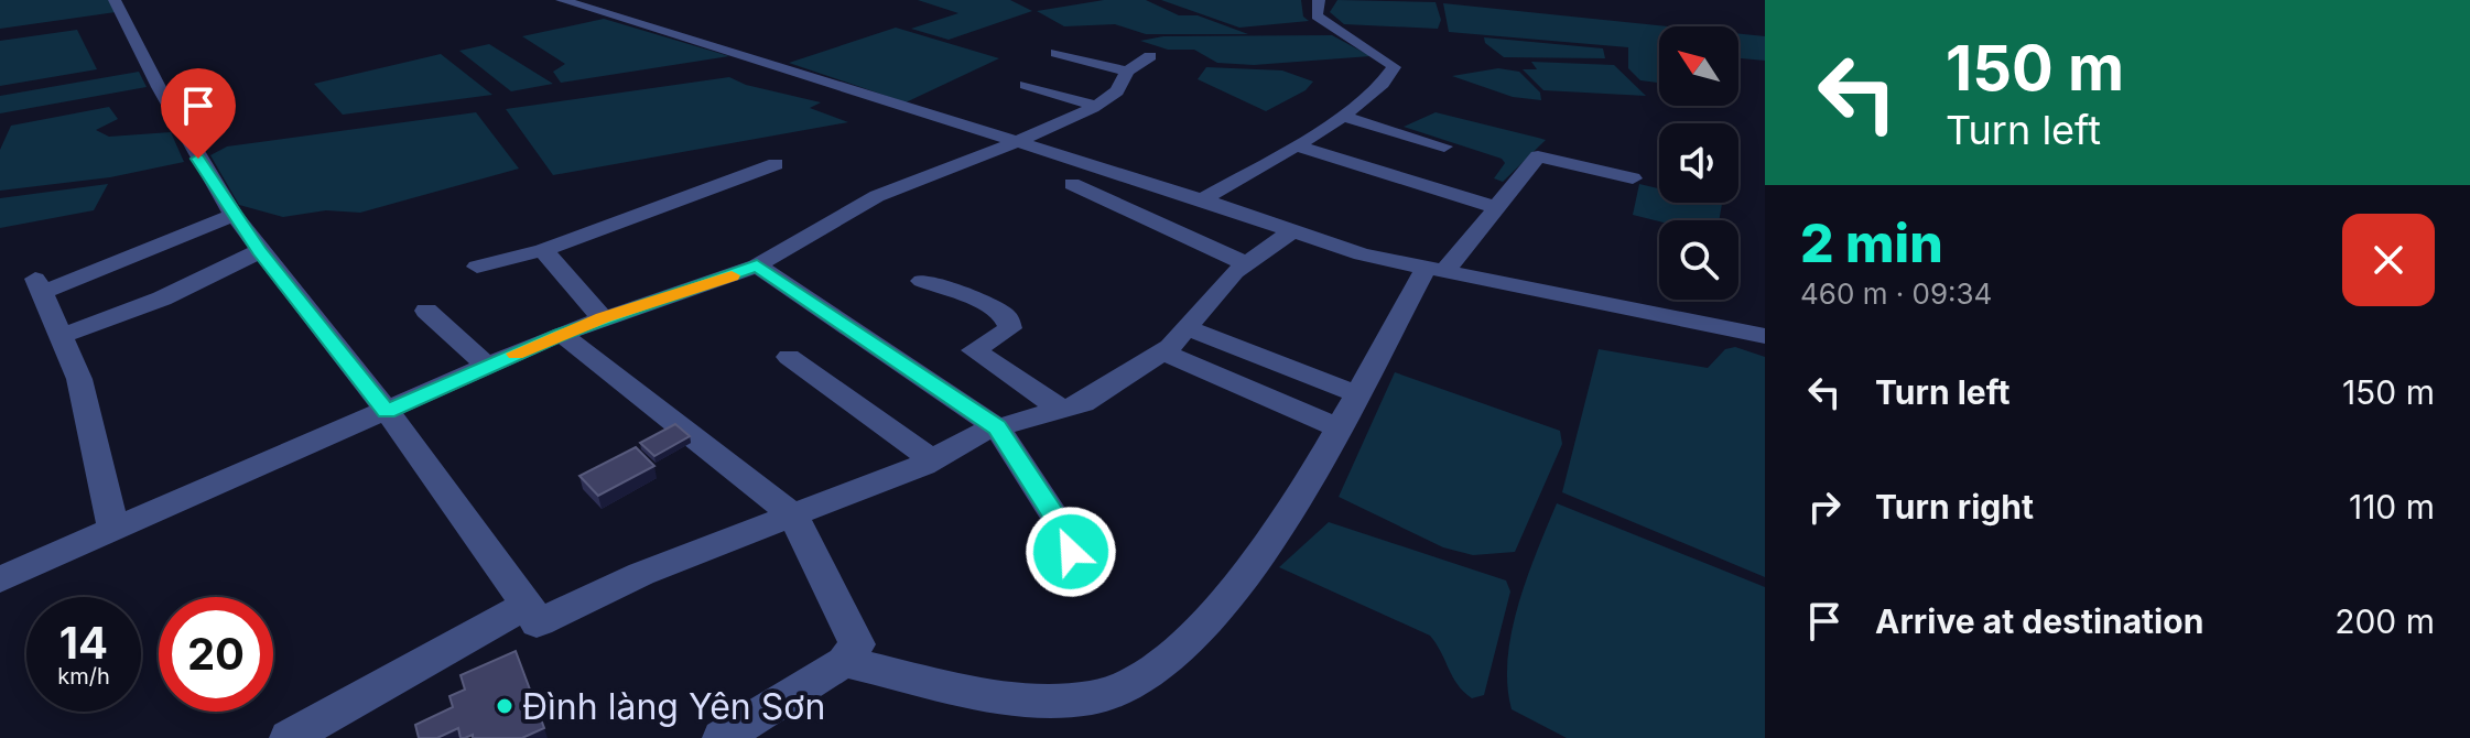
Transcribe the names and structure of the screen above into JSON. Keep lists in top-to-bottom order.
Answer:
{
  "places": ["Đình làng Yên Sơn"],
  "north": "top left",
  "page": {
    "turn": ["150 m", "Turn left"],
    "heading": ["2 min", "460 m · 09:34"],
    "list": [
      {
        "name": "Turn left",
        "value": "150 m"
      },
      {
        "name": "Turn right",
        "value": "110 m"
      },
      {
        "name": "Arrive at destination",
        "value": "200 m"
      }
    ],
    "speed": "14 km/h",
    "limit": "20"
  }
}
